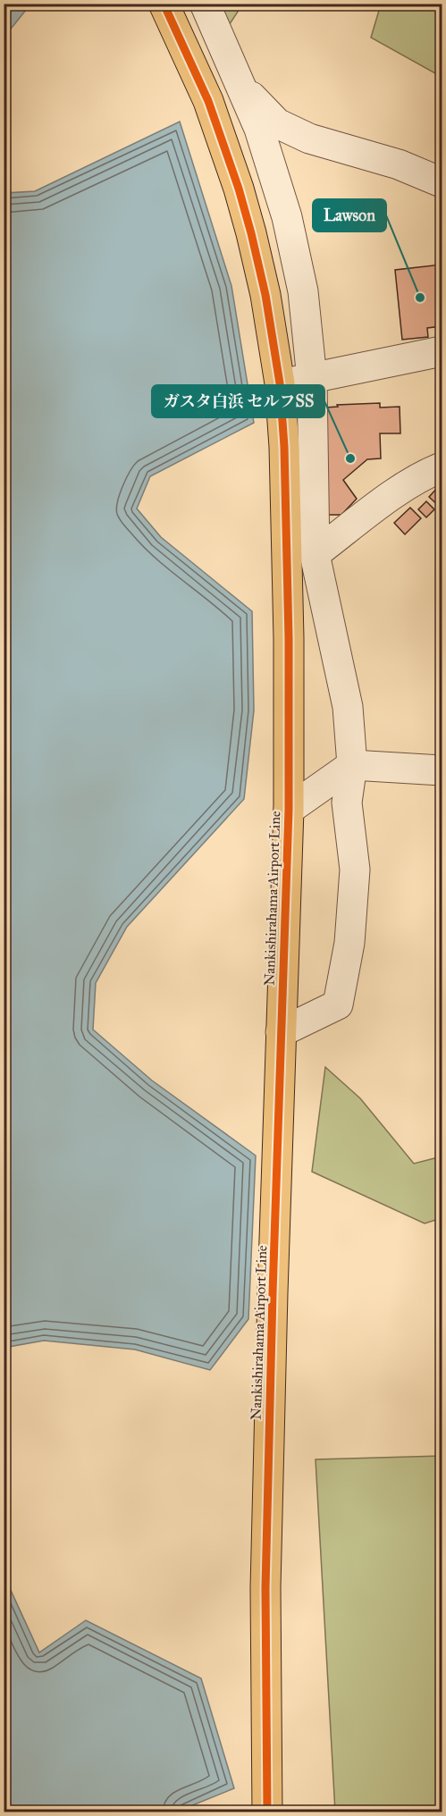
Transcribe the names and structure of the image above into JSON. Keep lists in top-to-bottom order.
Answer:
{
  "streets": {
    "main road": ["Nankishirahama Airport Line"]
  },
  "places": ["Lawson", "ガスタ白浜 セルフSS"]
}
